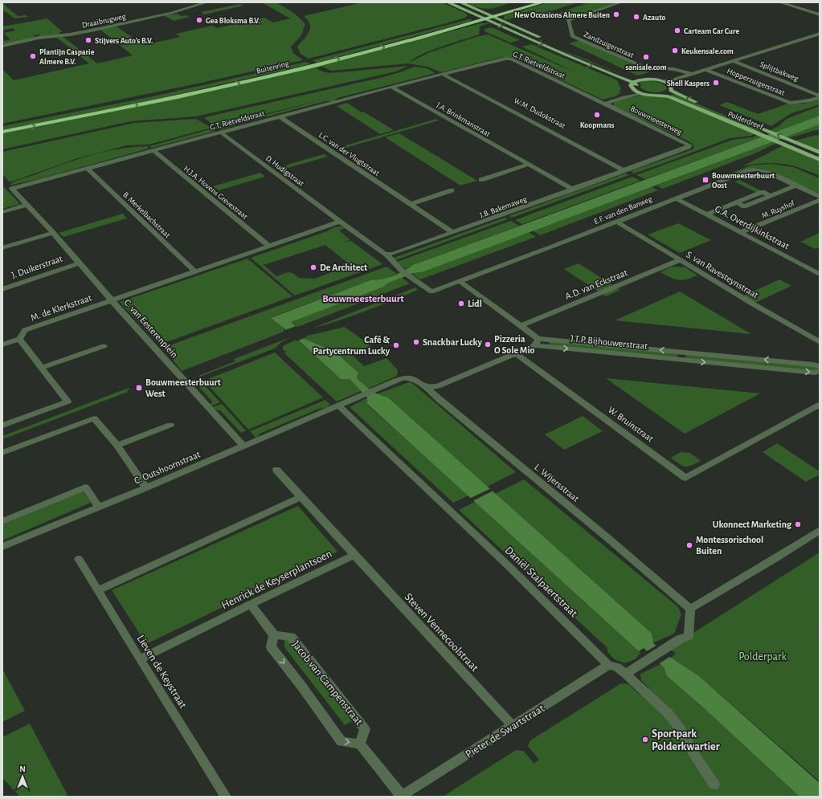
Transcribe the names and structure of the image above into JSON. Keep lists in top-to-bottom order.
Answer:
{
  "streets": {
    "highway": ["Buitenring"],
    "main road": ["Polderdreef"],
    "street": [
      "Draaibrugweg",
      "Zandzuigerstraat",
      "G.T. Rietveldstraat",
      "Splijtbakweg",
      "Hopperzuigerstraat",
      "W.M. Dudokstraat",
      "J.A. Brinkmanstraat",
      "Bouwmeesterweg",
      "L.C. van der Vlugtstraat",
      "D. Hudigstraat",
      "H.J.A. Hovens Grevestraat",
      "J.B. Bakemaweg",
      "M. Ruyshof",
      "E.F. van den Banweg",
      "B. Merkelbachstraat",
      "G.A. Overdijkinkstraat",
      "J. Duikerstraat",
      "S. van Ravesteynstraat",
      "A.D. van Eckstraat",
      "M. de Klerkstraat",
      "C. van Eesterenplein",
      "J.T.P. Bijhouwerstraat",
      "W. Bruinstraat",
      "C. Outshoornstraat",
      "L. Wijersstraat",
      "Henrick de Keyserplantsoen",
      "Daniël Stalpaertstraat",
      "Steven Vennecoolstraat",
      "Lieven de Keystraat",
      "Jacob van Campenstraat",
      "Pieter de Swartstraat"
    ]
  },
  "crossings": [
    ["Zandzuigerstraat", "Splijtbakweg"],
    ["G.T. Rietveldstraat", "W.M. Dudokstraat"],
    ["G.T. Rietveldstraat", "J.A. Brinkmanstraat"],
    ["G.T. Rietveldstraat", "Bouwmeesterweg"],
    ["G.T. Rietveldstraat", "L.C. van der Vlugtstraat"],
    ["G.T. Rietveldstraat", "D. Hudigstraat"],
    ["G.T. Rietveldstraat", "H.J.A. Hovens Grevestraat"],
    ["G.T. Rietveldstraat", "B. Merkelbachstraat"],
    ["G.T. Rietveldstraat", "J. Duikerstraat"],
    ["G.T. Rietveldstraat", "M. de Klerkstraat"],
    ["G.T. Rietveldstraat", "C. van Eesterenplein"],
    ["Splijtbakweg", "Hopperzuigerstraat"],
    ["W.M. Dudokstraat", "Bouwmeesterweg"],
    ["W.M. Dudokstraat", "J.B. Bakemaweg"],
    ["J.A. Brinkmanstraat", "J.B. Bakemaweg"],
    ["Bouwmeesterweg", "J.B. Bakemaweg"],
    ["L.C. van der Vlugtstraat", "J.B. Bakemaweg"],
    ["D. Hudigstraat", "C. van Eesterenplein"],
    ["H.J.A. Hovens Grevestraat", "C. van Eesterenplein"],
    ["J.B. Bakemaweg", "E.F. van den Banweg"],
    ["M. Ruyshof", "E.F. van den Banweg"],
    ["M. Ruyshof", "G.A. Overdijkinkstraat"],
    ["E.F. van den Banweg", "G.A. Overdijkinkstraat"],
    ["E.F. van den Banweg", "S. van Ravesteynstraat"],
    ["B. Merkelbachstraat", "C. van Eesterenplein"],
    ["S. van Ravesteynstraat", "A.D. van Eckstraat"],
    ["M. de Klerkstraat", "C. van Eesterenplein"],
    ["C. van Eesterenplein", "C. Outshoornstraat"],
    ["L. Wijersstraat", "Daniël Stalpaertstraat"],
    ["Henrick de Keyserplantsoen", "Steven Vennecoolstraat"],
    ["Henrick de Keyserplantsoen", "Lieven de Keystraat"],
    ["Daniël Stalpaertstraat", "Pieter de Swartstraat"],
    ["Steven Vennecoolstraat", "Pieter de Swartstraat"]
  ],
  "districts": ["Bouwmeesterbuurt"],
  "parks": ["Polderpark"],
  "places": {
    "other": [
      "New Occasions Almere Buiten",
      "Azauto",
      "Gea Bloksma B.V.",
      "Carteam Car Cure",
      "Stijvers Auto's B.V.",
      "Keukensale.com",
      "Plantijn Casparie Almere B.V.",
      "sanisale.com",
      "Shell Kaspers",
      "Koopmans",
      "De Architect",
      "Lidl",
      "Snackbar Lucky",
      "Pizzeria O Sole Mio",
      "Café & Partycentrum Lucky",
      "Ukonnect Marketing",
      "Montessorischool Buiten",
      "Sportpark Polderkwartier"
    ],
    "transit": ["Bouwmeesterbuurt Oost", "Bouwmeesterbuurt West"]
  },
  "north": "top"
}
